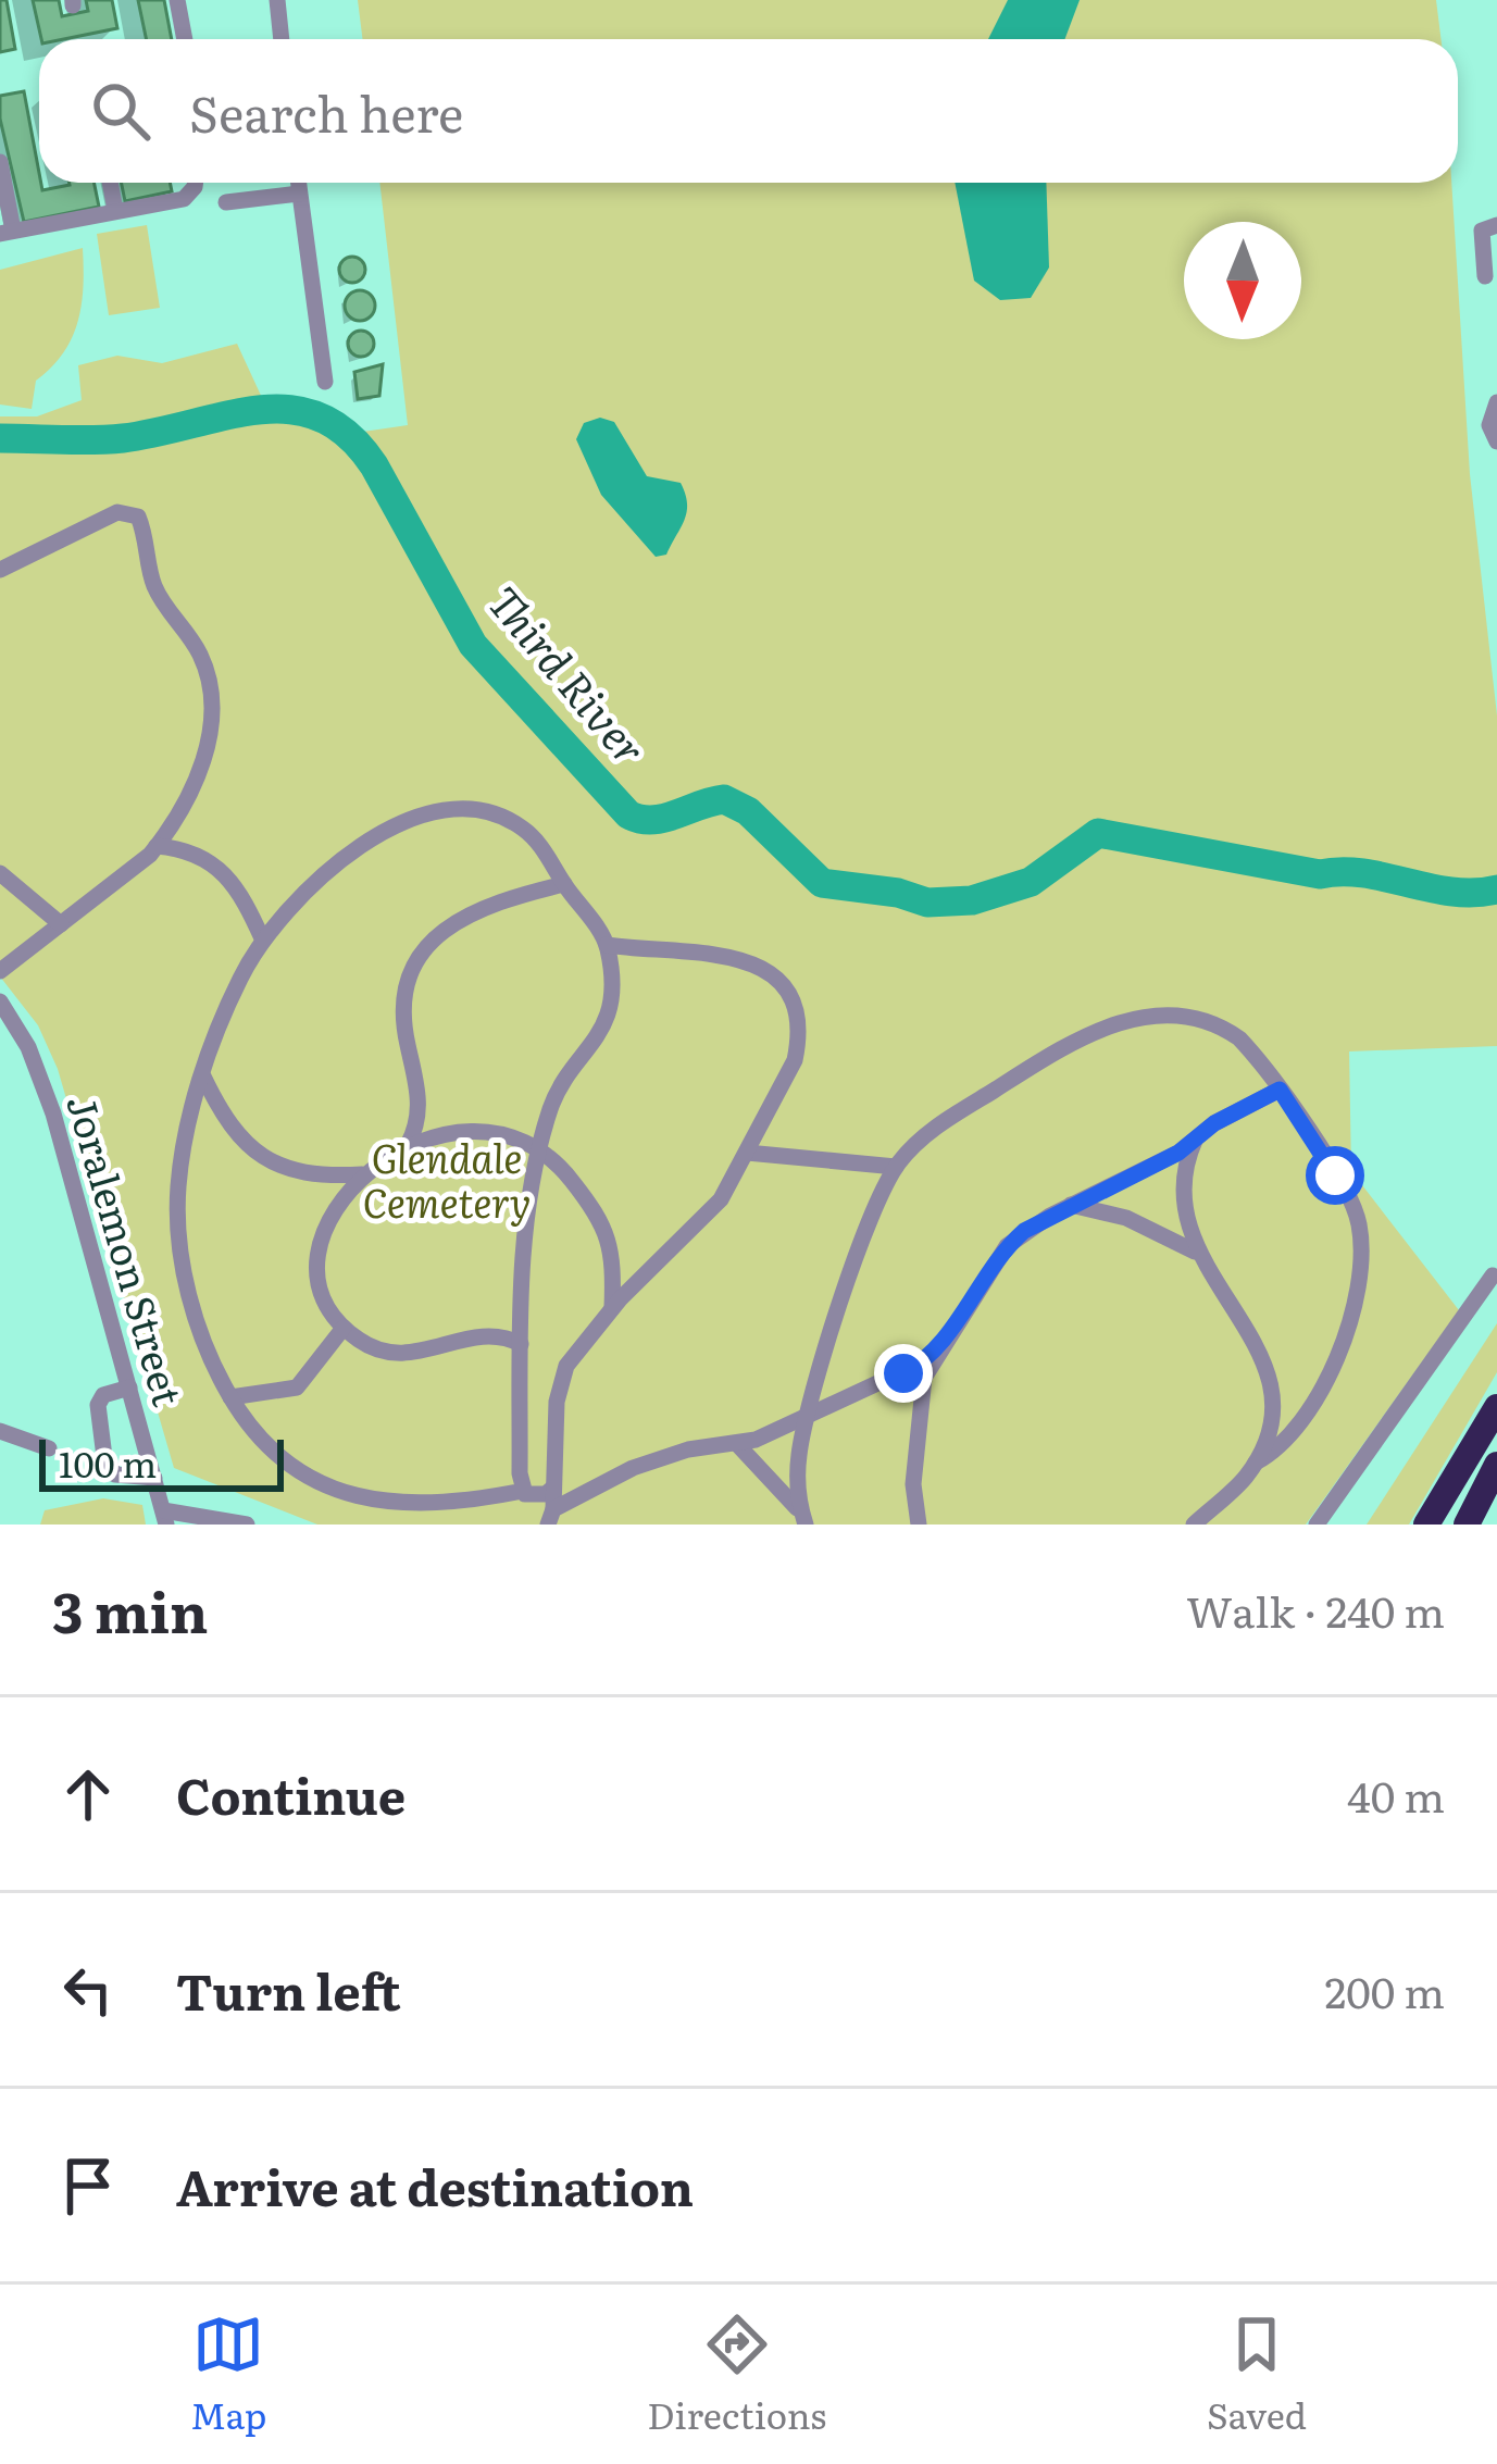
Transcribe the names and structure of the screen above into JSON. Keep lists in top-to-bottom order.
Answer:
{
  "streets": {
    "street": ["Joralemon Street"]
  },
  "water": ["Third River"],
  "parks": ["Glendale Cemetery"],
  "scale_bar": "100 m",
  "north": "bottom",
  "page": {
    "search": "Search here",
    "scale": "100 m",
    "heading": ["3 min", "Walk · 240 m"],
    "list": [
      ["Continue", "40 m"],
      ["Turn left", "200 m"],
      "Arrive at destination"
    ],
    "nav": ["Map", "Directions", "Saved"]
  }
}
